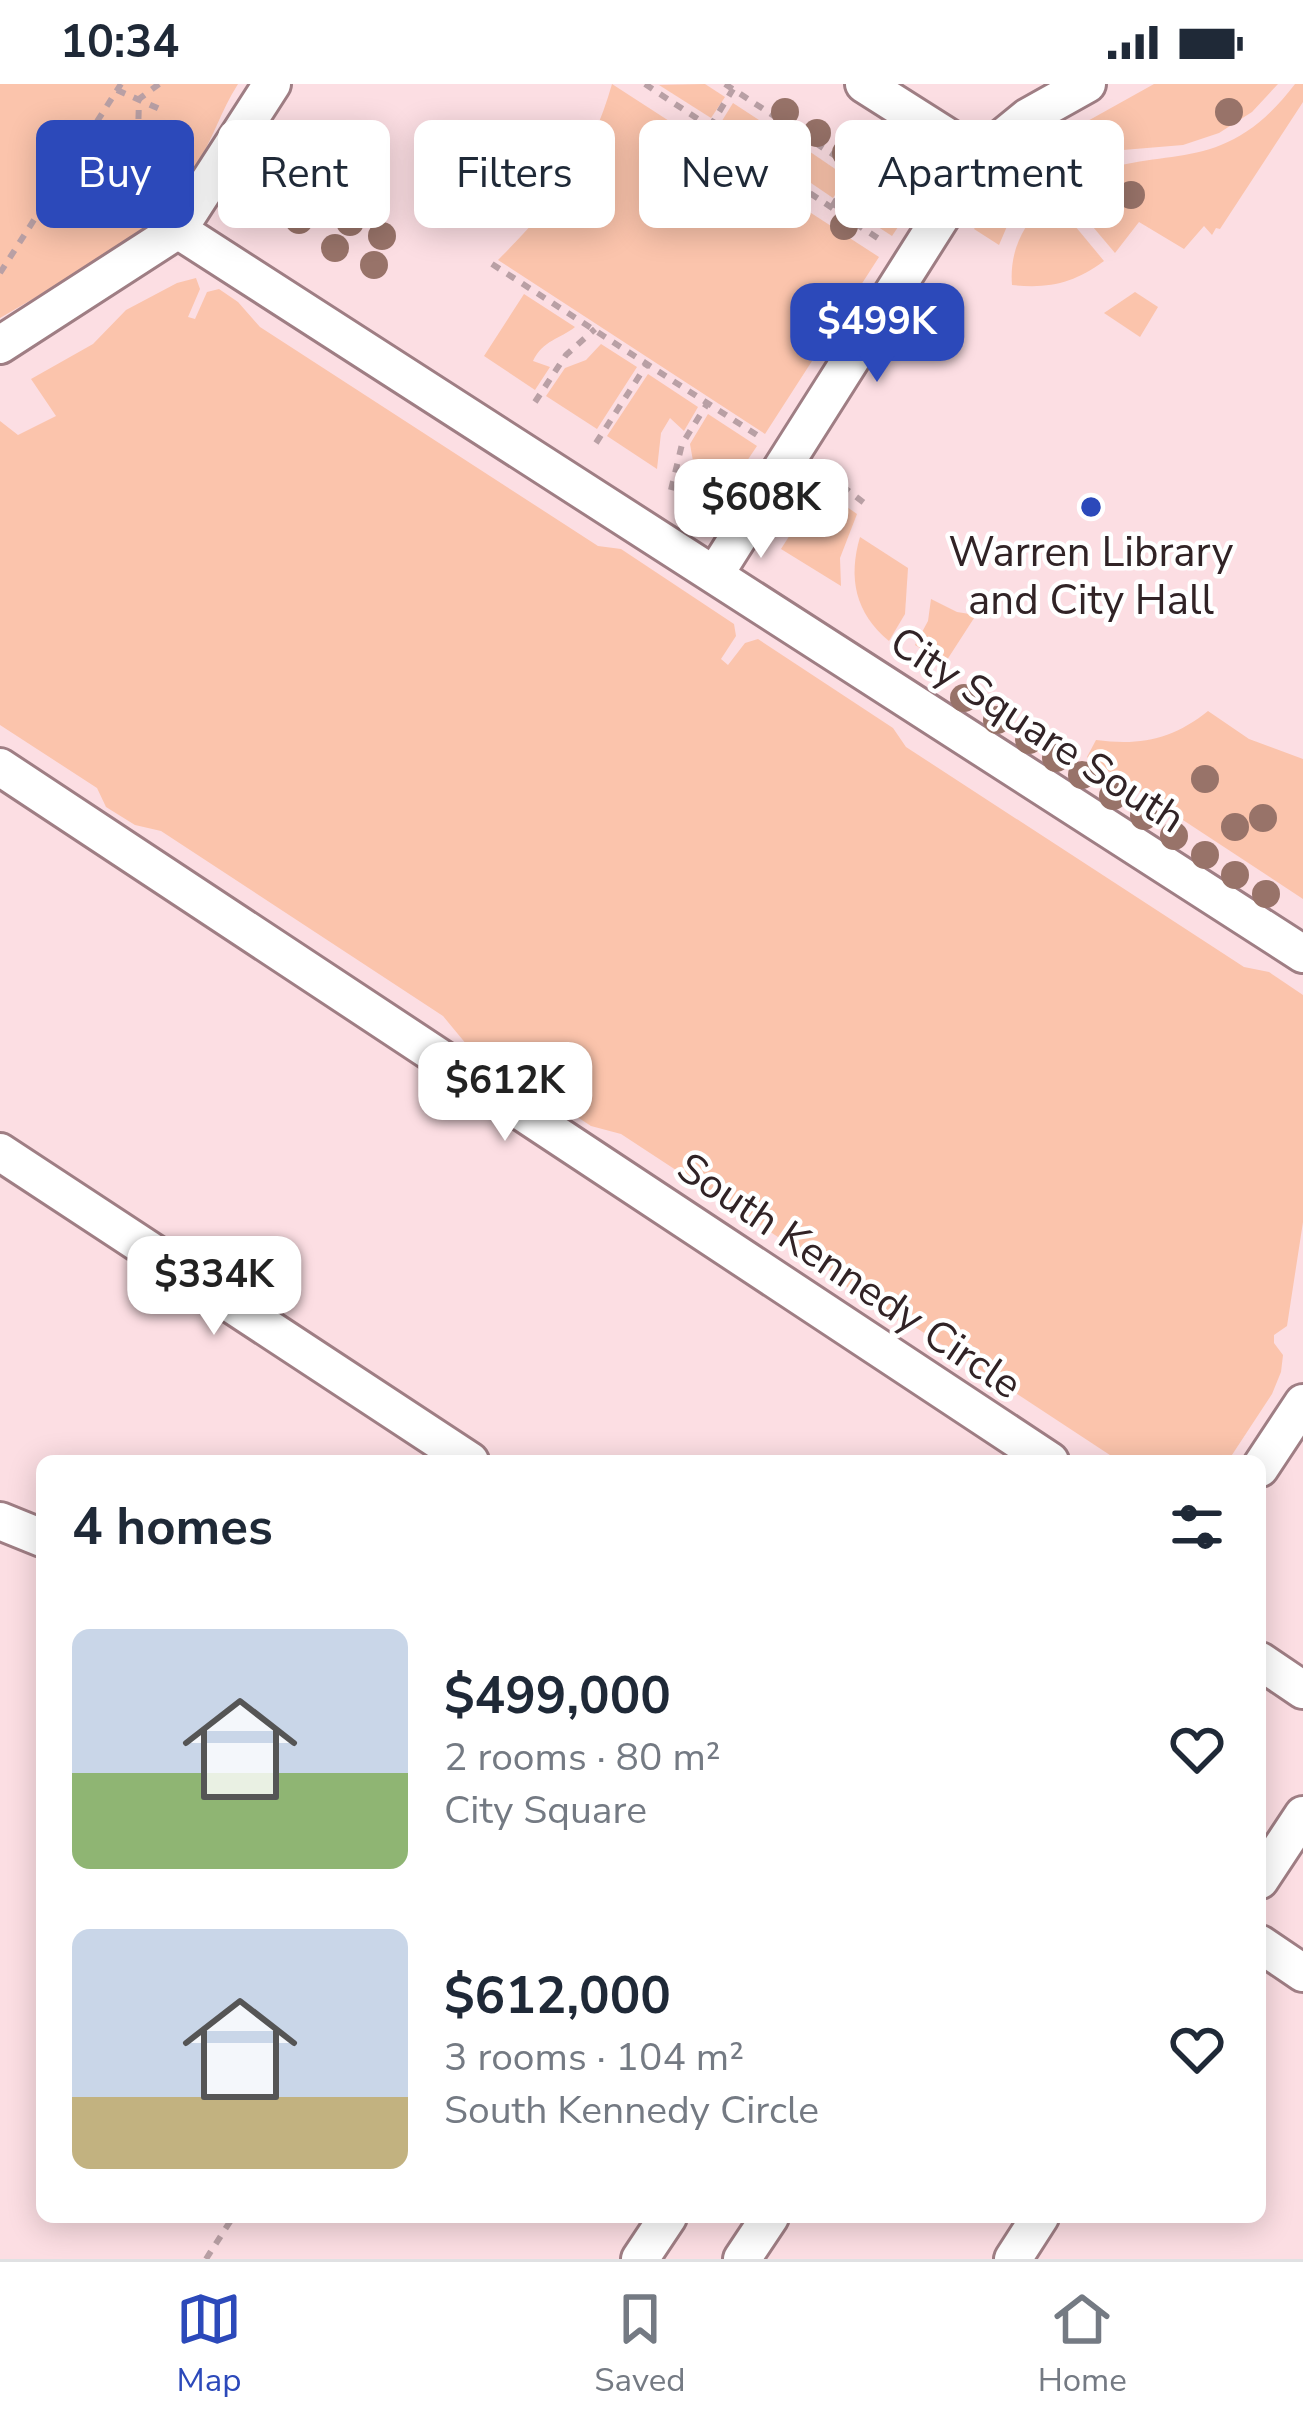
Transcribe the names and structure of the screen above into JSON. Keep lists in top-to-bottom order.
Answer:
{
  "streets": {
    "street": ["City Square South", "South Kennedy Circle"]
  },
  "places": ["Warren Library and City Hall"],
  "page": {
    "status": "10:34",
    "chip": [
      "Buy",
      "Rent",
      "Filters",
      "New",
      "Apartment"
    ],
    "price": [
      "$499K",
      "$608K",
      "$612K",
      "$334K"
    ],
    "heading": "4 homes",
    "list": [
      {
        "name": "$499,000",
        "note": "2 rooms · 80 m² · City Square"
      },
      {
        "name": "$612,000",
        "note": "3 rooms · 104 m² · South Kennedy Circle"
      }
    ],
    "tabs": ["Map", "Saved", "Home"]
  }
}
